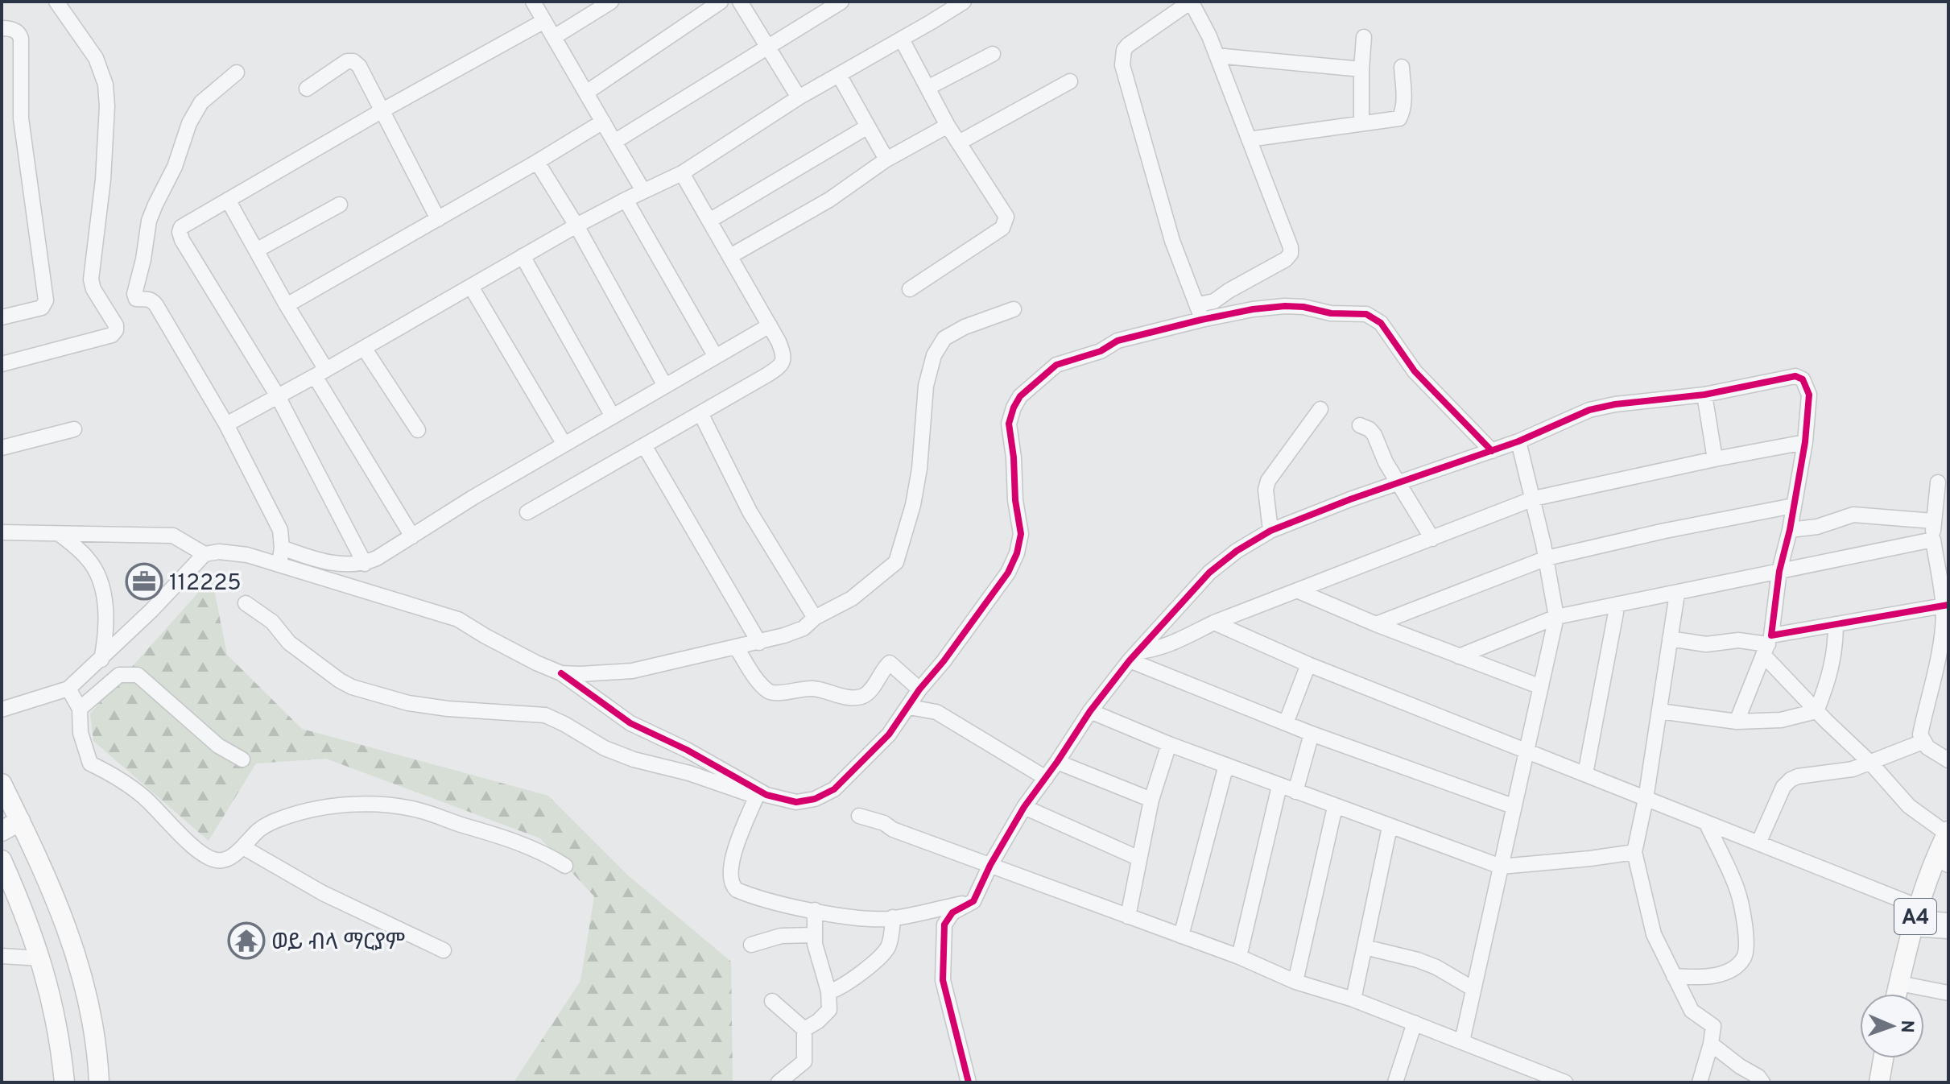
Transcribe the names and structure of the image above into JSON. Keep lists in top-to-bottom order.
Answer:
{
  "streets": {
    "main road": ["A4"]
  },
  "places": {
    "office": ["112225"],
    "temple": ["ወይ ብላ ማርያም"]
  },
  "north": "right"
}
